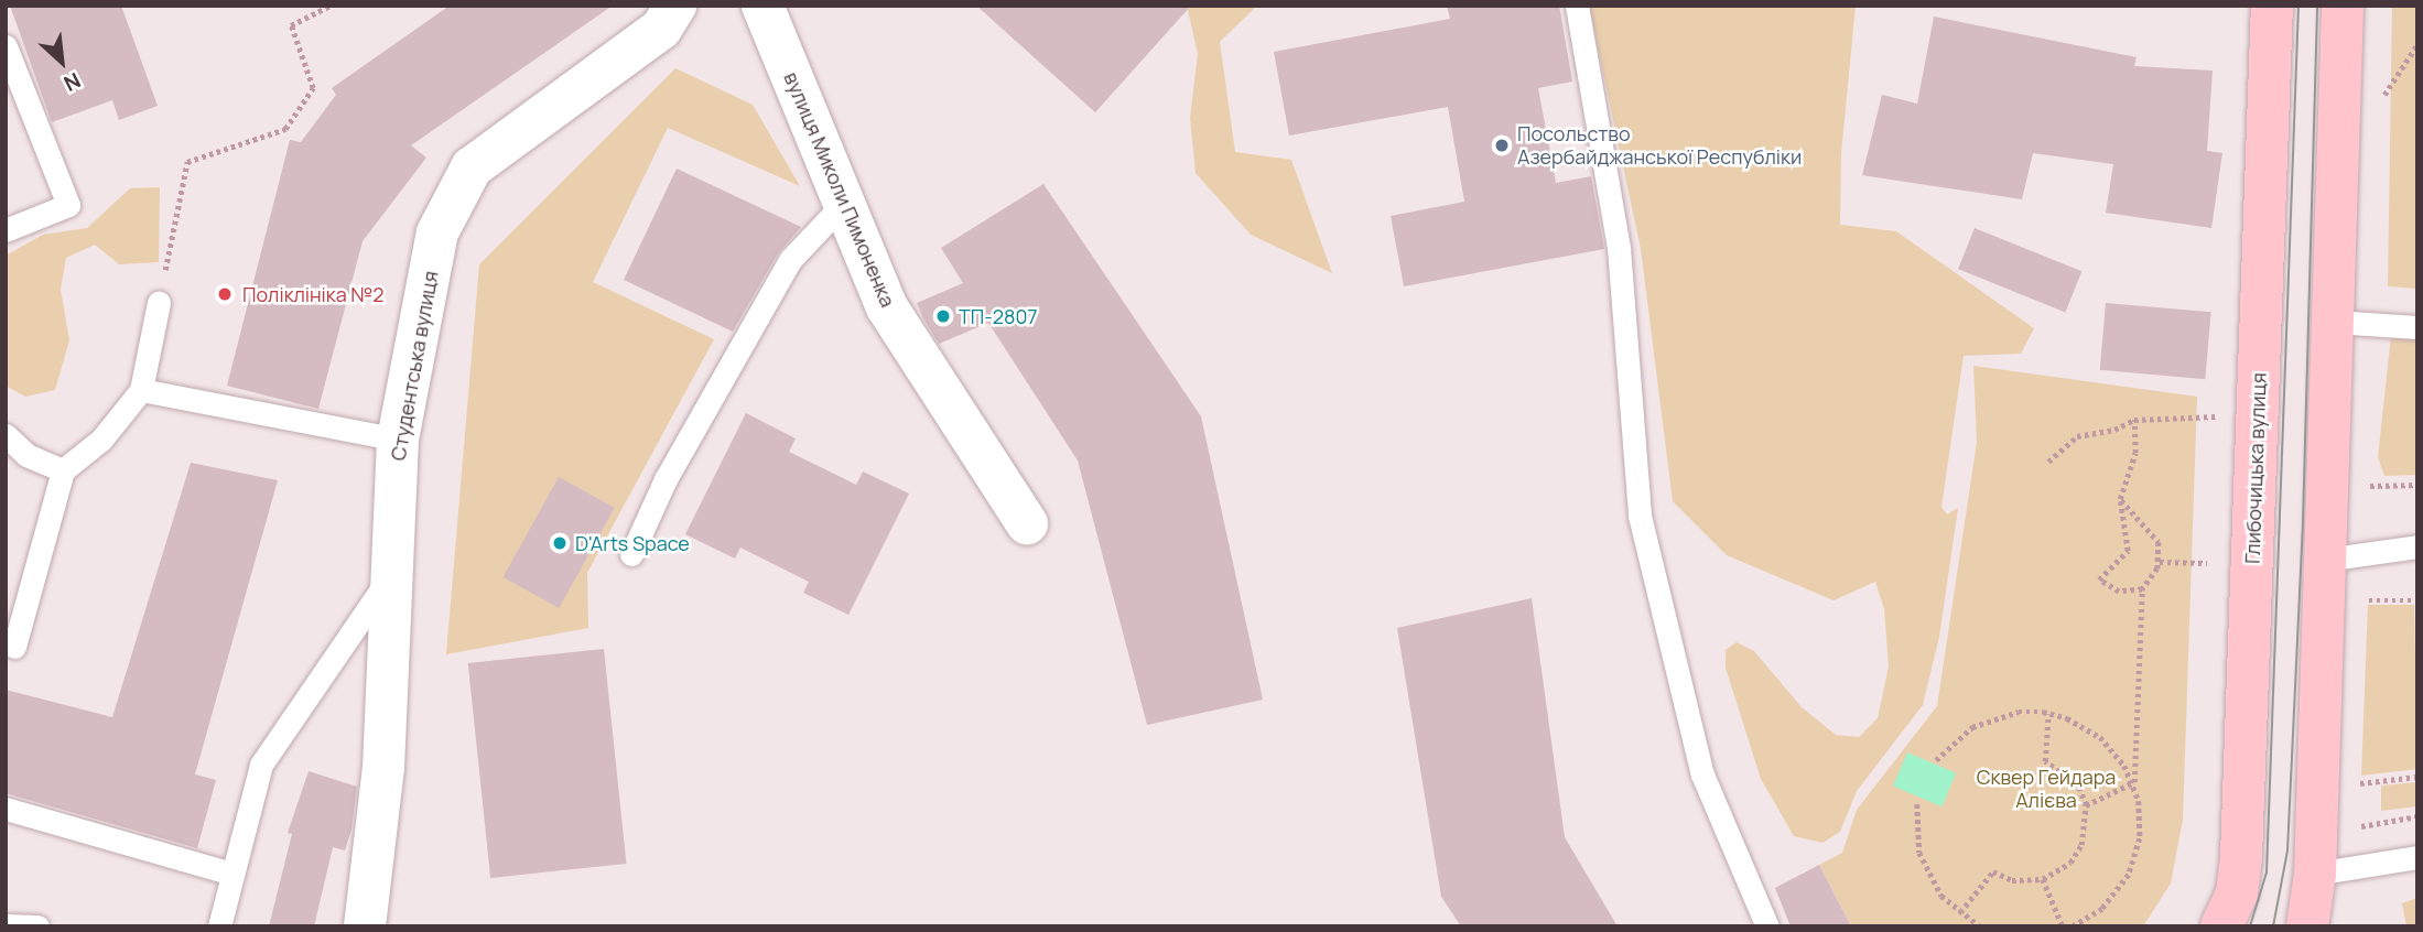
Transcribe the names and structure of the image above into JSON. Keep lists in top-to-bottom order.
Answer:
{
  "streets": {
    "main road": ["Глибочицька вулиця"],
    "street": ["вулиця Миколи Пимоненка", "Студентська вулиця"]
  },
  "parks": ["Сквер Гейдара Алієва"],
  "places": [
    "Посольство Азербайджанської Республіки",
    "Поліклініка №2",
    "ТП-2807",
    "D'Arts Space"
  ],
  "north": "bottom right"
}
